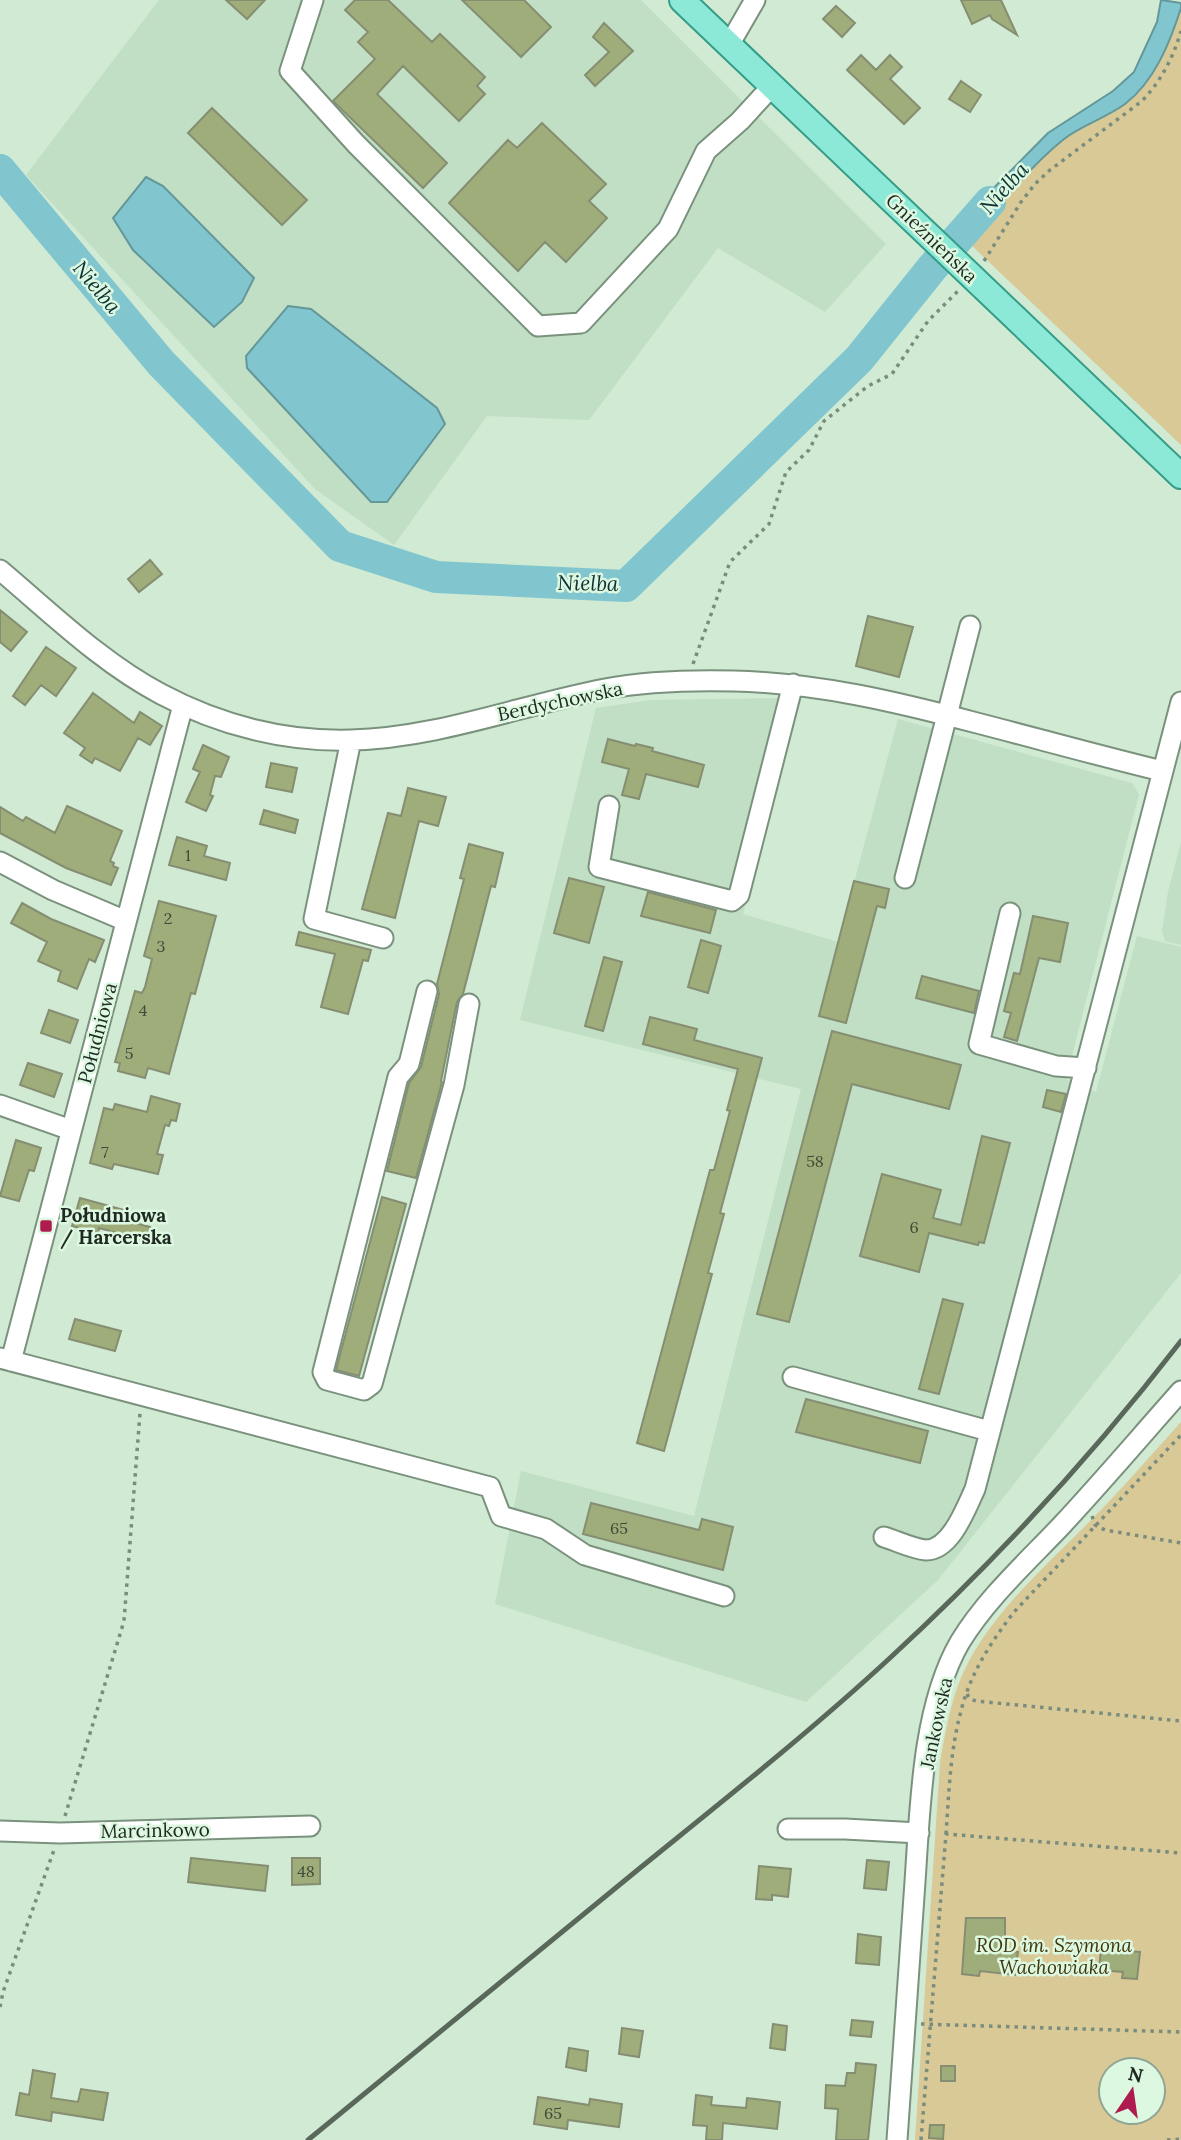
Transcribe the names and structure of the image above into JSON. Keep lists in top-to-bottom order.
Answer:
{
  "streets": {
    "main road": ["Gnieźnieńska"],
    "street": [
      "Berdychowska",
      "Południowa",
      "Jankowska",
      "Marcinkowo"
    ]
  },
  "crossings": [
    ["Berdychowska", "Południowa"]
  ],
  "water": ["Nielba"],
  "parks": ["ROD im. Szymona Wachowiaka"],
  "places": {
    "transit": ["Południowa / Harcerska"]
  },
  "house_numbers": [
    "1",
    "2",
    "3",
    "4",
    "5",
    "7",
    "58",
    "6",
    "65",
    "48",
    "65"
  ],
  "north": "top"
}
